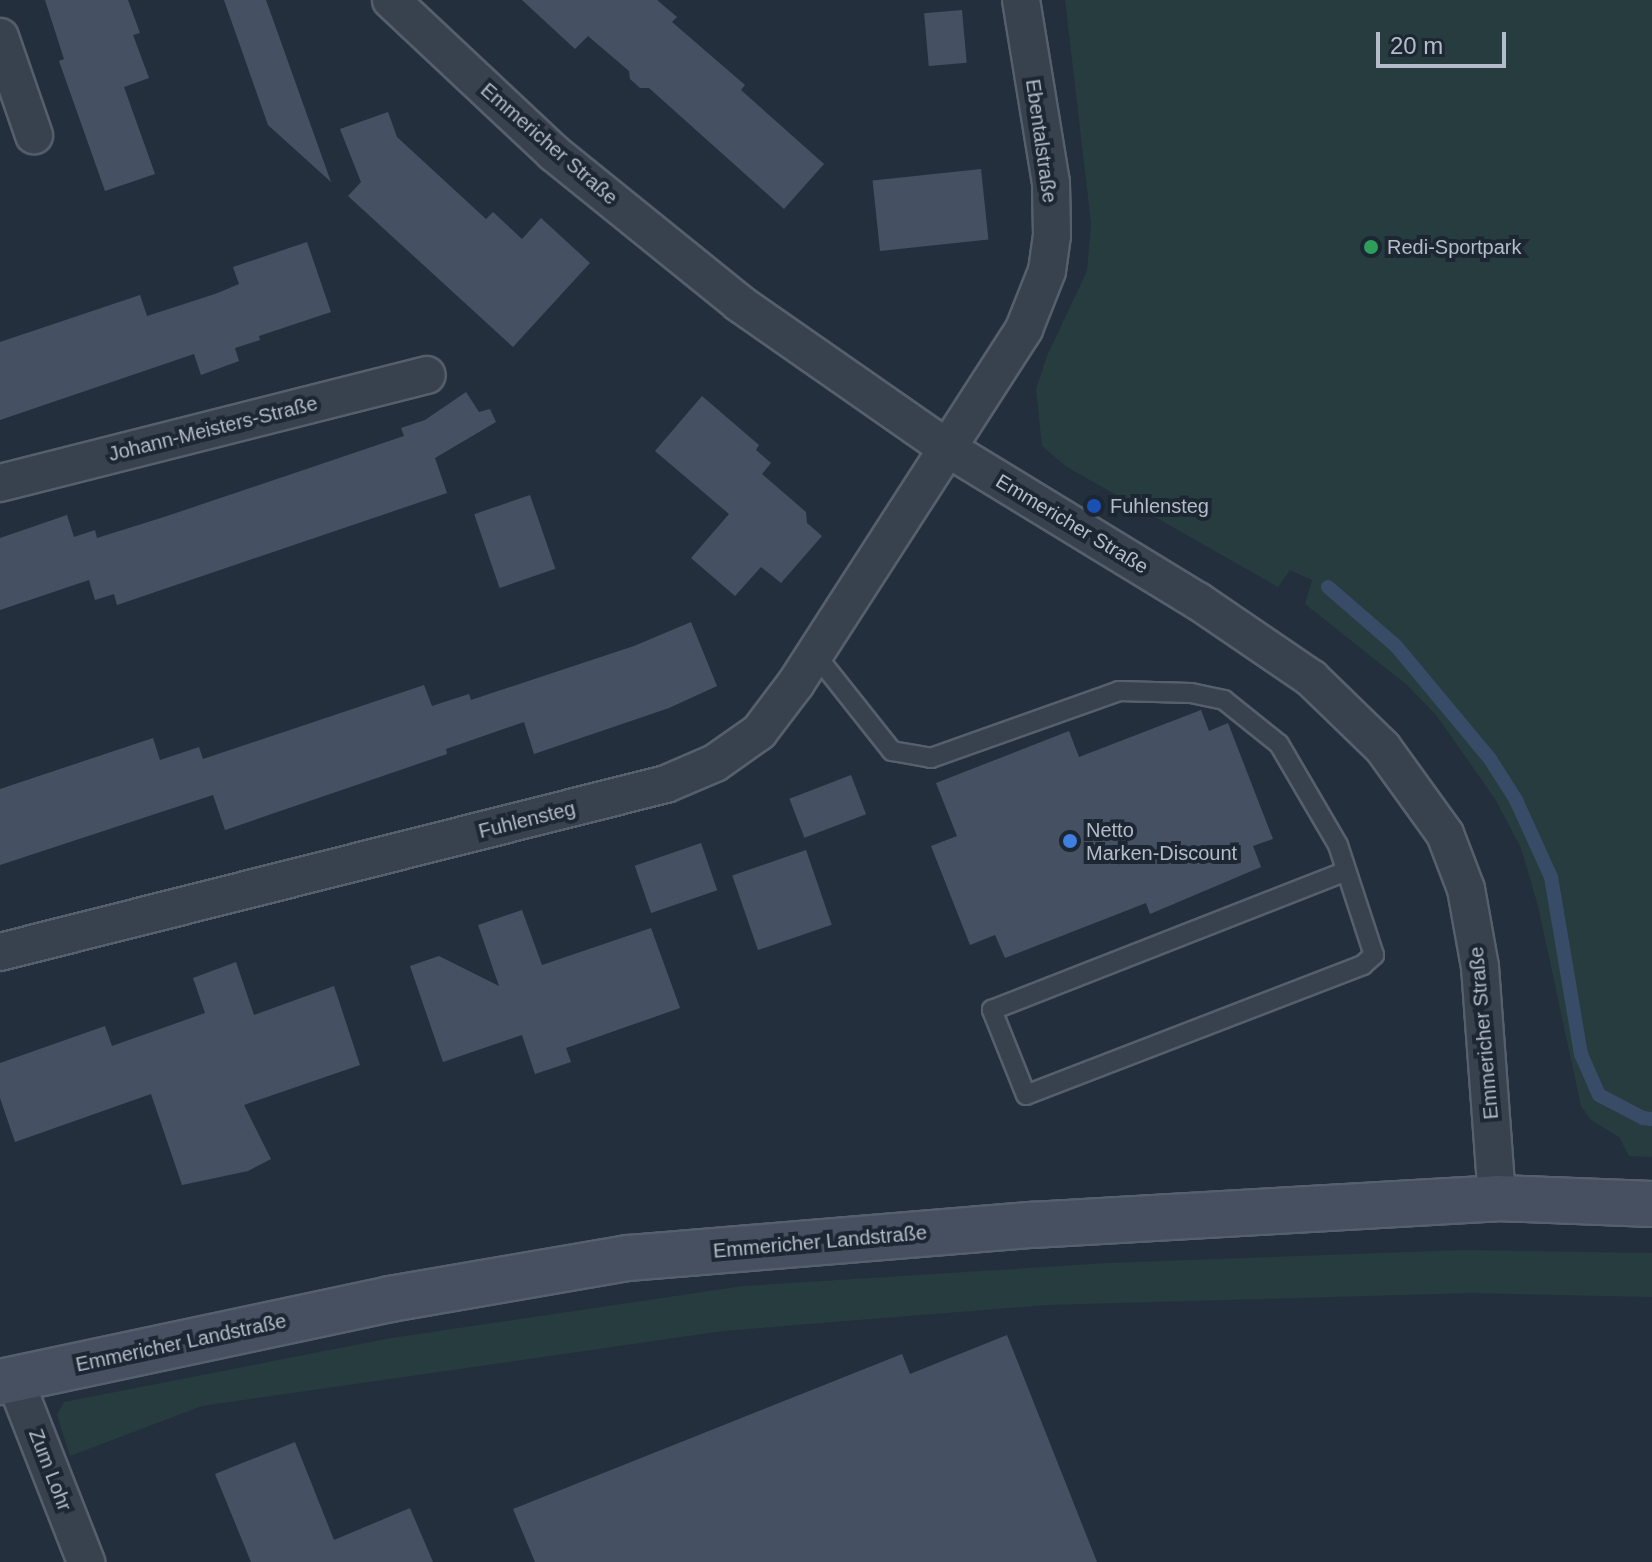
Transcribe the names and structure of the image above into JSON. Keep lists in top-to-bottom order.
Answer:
{
  "streets": {
    "main road": ["Emmericher Landstraße"],
    "street": [
      "Ebentalstraße",
      "Emmericher Straße",
      "Johann-Meisters-Straße",
      "Fuhlensteg",
      "Zum Lohr"
    ]
  },
  "crossings": [
    ["Ebentalstraße", "Emmericher Straße"],
    ["Ebentalstraße", "Fuhlensteg"],
    ["Emmericher Straße", "Fuhlensteg"],
    ["Emmericher Straße", "Emmericher Landstraße"],
    ["Emmericher Landstraße", "Zum Lohr"]
  ],
  "places": ["Redi-Sportpark", "Fuhlensteg", "Netto Marken-Discount"],
  "scale_bar": "20 m"
}
